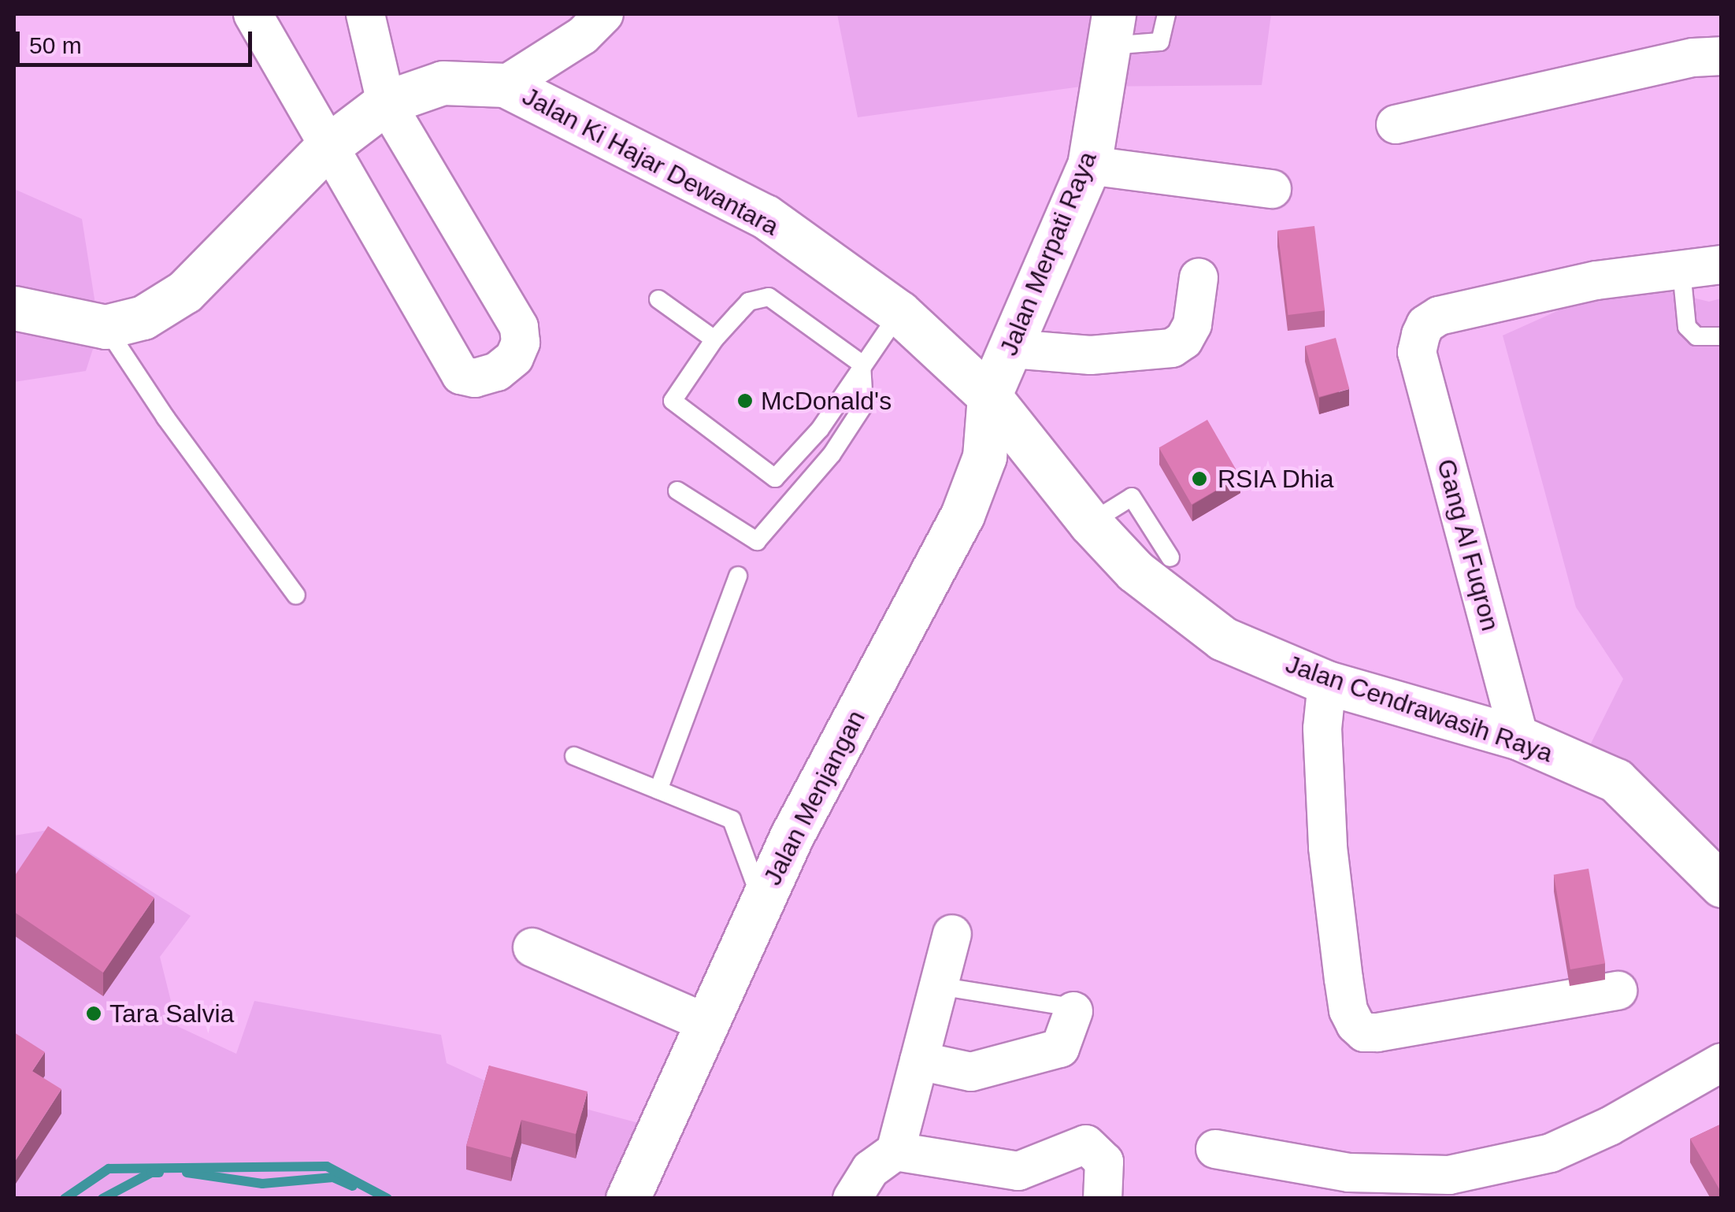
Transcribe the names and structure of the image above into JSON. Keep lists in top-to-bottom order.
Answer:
{
  "streets": {
    "main road": [
      "Jalan Ki Hajar Dewantara",
      "Jalan Merpati Raya",
      "Jalan Cendrawasih Raya",
      "Jalan Menjangan"
    ],
    "street": ["Gang Al Fuqron"]
  },
  "crossings": [
    ["Jalan Ki Hajar Dewantara", "Jalan Merpati Raya"],
    ["Jalan Ki Hajar Dewantara", "Jalan Cendrawasih Raya"],
    ["Jalan Ki Hajar Dewantara", "Jalan Menjangan"],
    ["Jalan Merpati Raya", "Jalan Cendrawasih Raya"],
    ["Jalan Merpati Raya", "Jalan Menjangan"],
    ["Gang Al Fuqron", "Jalan Cendrawasih Raya"],
    ["Jalan Cendrawasih Raya", "Jalan Menjangan"]
  ],
  "places": ["McDonald's", "RSIA Dhia", "Tara Salvia"],
  "scale_bar": "50 m"
}
